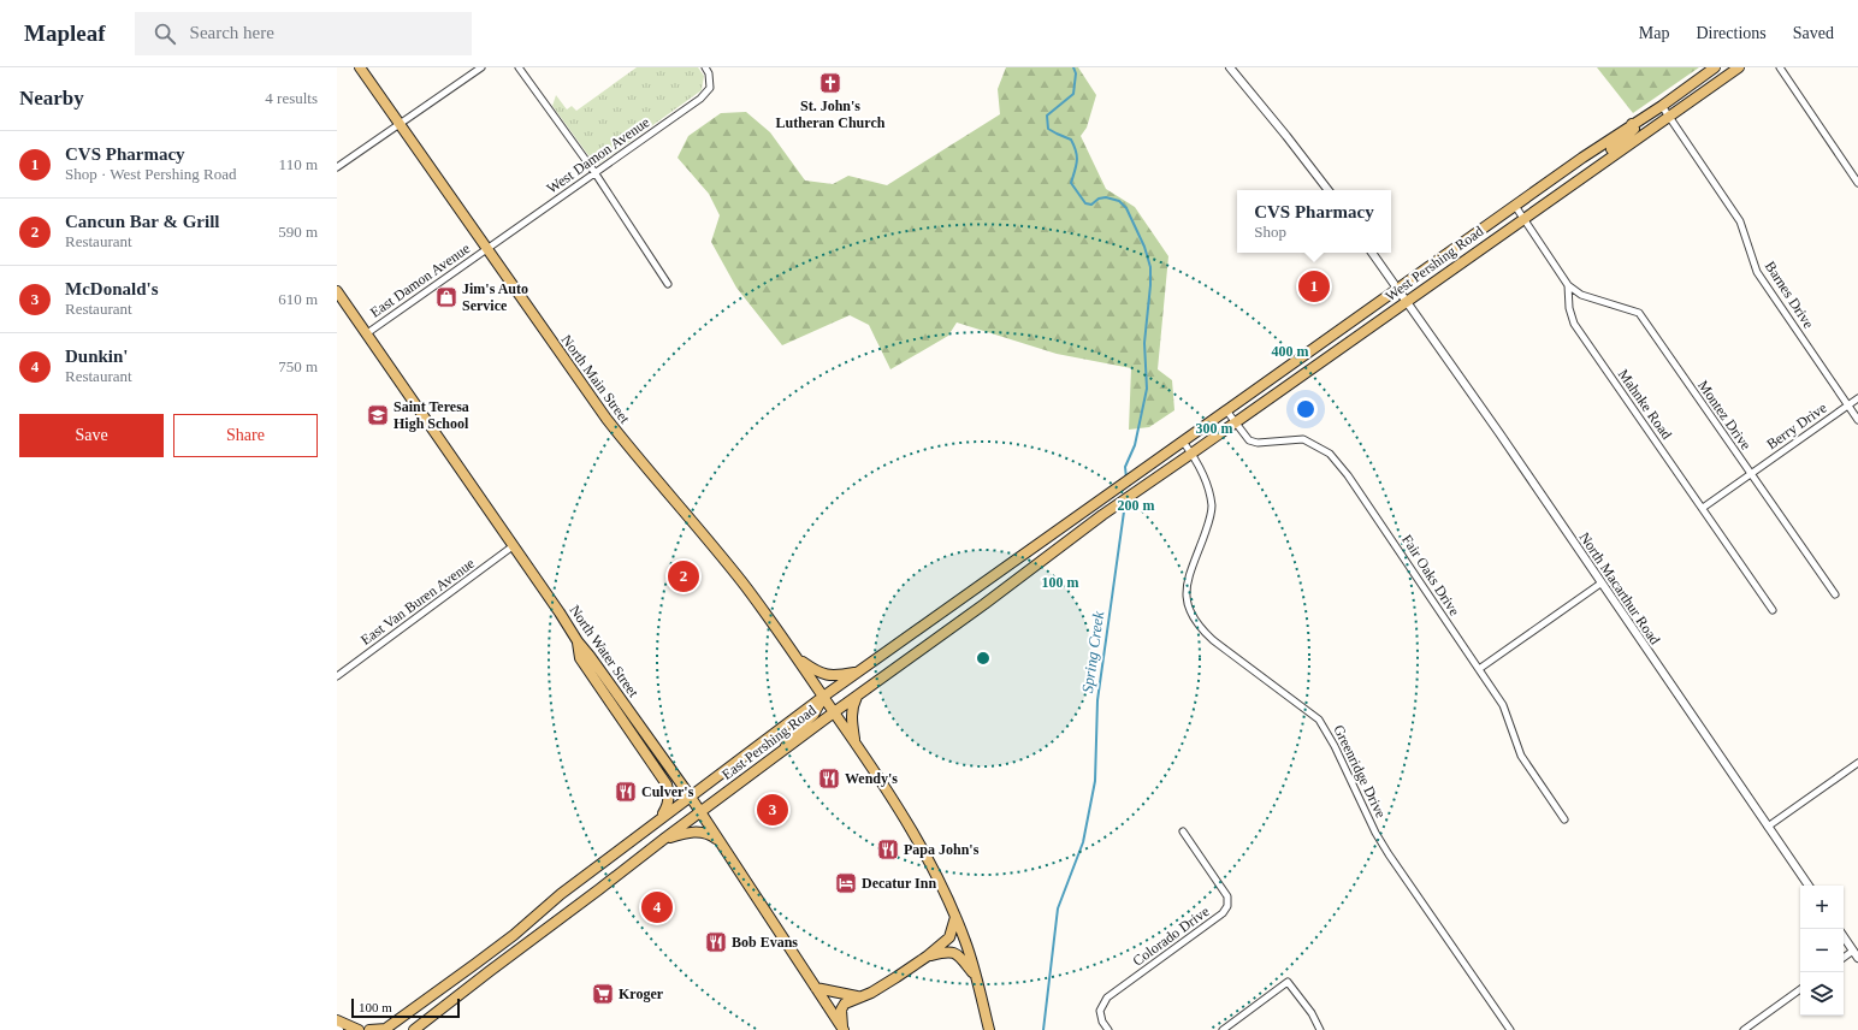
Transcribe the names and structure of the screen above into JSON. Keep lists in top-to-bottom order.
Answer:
{
  "streets": {
    "main road": [
      "West Pershing Road",
      "North Main Street",
      "North Water Street",
      "East Pershing Road"
    ],
    "street": [
      "West Damon Avenue",
      "East Damon Avenue",
      "Barnes Drive",
      "Mahnke Road",
      "Montez Drive",
      "Berry Drive",
      "Fair Oaks Drive",
      "North Macarthur Road",
      "East Van Buren Avenue",
      "Greenridge Drive",
      "Colorado Drive"
    ]
  },
  "crossings": [
    ["West Damon Avenue", "East Damon Avenue"],
    ["West Damon Avenue", "North Main Street"],
    ["West Pershing Road", "Barnes Drive"],
    ["West Pershing Road", "North Main Street"],
    ["West Pershing Road", "Fair Oaks Drive"],
    ["West Pershing Road", "North Macarthur Road"],
    ["West Pershing Road", "North Water Street"],
    ["West Pershing Road", "East Pershing Road"],
    ["West Pershing Road", "Greenridge Drive"],
    ["East Damon Avenue", "North Main Street"],
    ["East Damon Avenue", "North Water Street"],
    ["Barnes Drive", "Berry Drive"],
    ["North Main Street", "East Pershing Road"],
    ["Mahnke Road", "Montez Drive"],
    ["Mahnke Road", "Berry Drive"],
    ["Montez Drive", "Berry Drive"],
    ["East Van Buren Avenue", "North Water Street"],
    ["North Water Street", "East Pershing Road"]
  ],
  "water": ["Spring Creek"],
  "places": {
    "church": ["St. John's Lutheran Church"],
    "shop": ["Jim's Auto Service"],
    "school or university": ["Saint Teresa High School"],
    "restaurant": [
      "Wendy's",
      "Culver's",
      "Papa John's",
      "Bob Evans"
    ],
    "hotel": ["Decatur Inn"],
    "supermarket": ["Kroger"]
  },
  "scale_bar": "100 m",
  "page": {
    "header": "Mapleaf",
    "search": "Search here",
    "nav": ["Map", "Directions", "Saved"],
    "heading": ["Nearby", "4 results"],
    "list": [
      {
        "mark": "1",
        "name": "CVS Pharmacy",
        "note": "Shop · West Pershing Road",
        "value": "110 m"
      },
      {
        "mark": "2",
        "name": "Cancun Bar & Grill",
        "note": "Restaurant",
        "value": "590 m"
      },
      {
        "mark": "3",
        "name": "McDonald's",
        "note": "Restaurant",
        "value": "610 m"
      },
      {
        "mark": "4",
        "name": "Dunkin'",
        "note": "Restaurant",
        "value": "750 m"
      }
    ],
    "popup": ["CVS Pharmacy", "Shop"],
    "pins": [
      "1",
      "2",
      "3",
      "4"
    ],
    "buttons": ["Save", "Share"],
    "map_buttons": ["+", "−"],
    "scale": "100 m"
  },
  "rings": [
    "400 m",
    "300 m",
    "200 m",
    "100 m"
  ]
}
